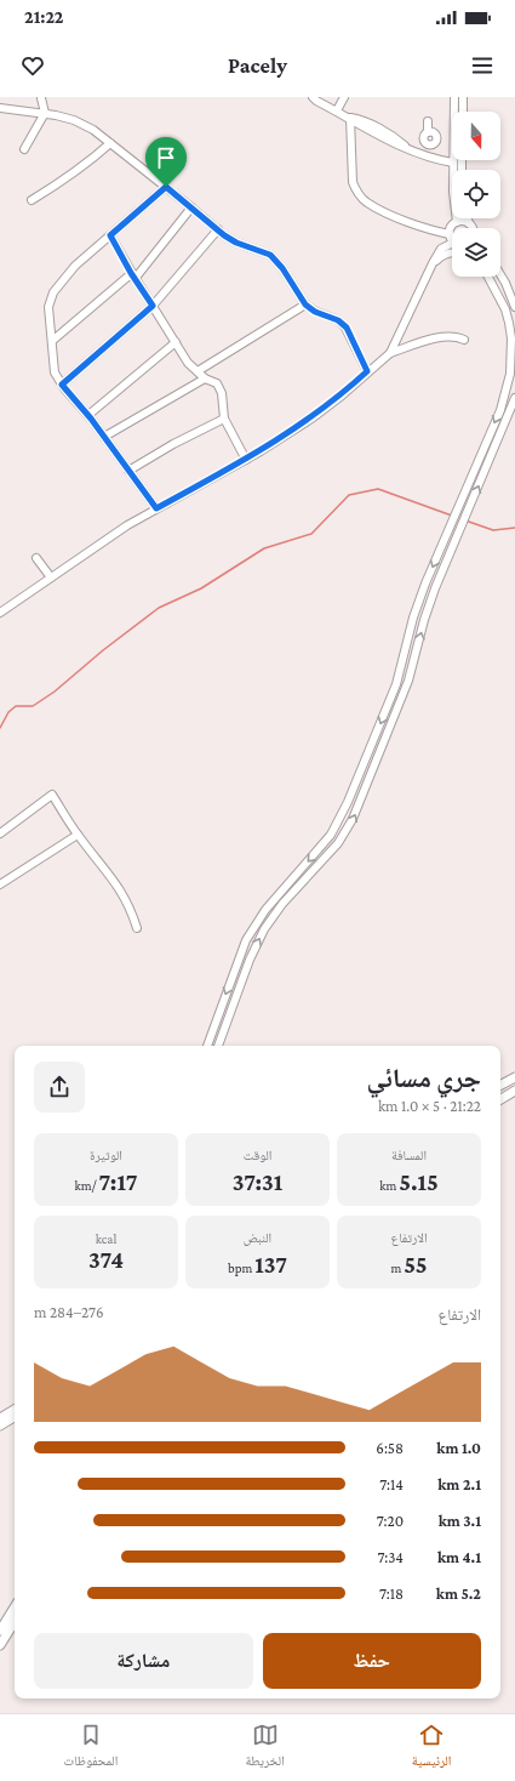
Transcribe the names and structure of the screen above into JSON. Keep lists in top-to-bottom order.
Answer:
{
  "north": "bottom",
  "page": {
    "status": "21:22",
    "header": "Pacely",
    "heading": ["جري مسائي", "21:22 · 5 × 1.0 km"],
    "stats": [
      ["المسافة", "5.15 km"],
      ["الوقت", "37:31"],
      ["الوتيرة", "7:17 /km"],
      ["الارتفاع", "55 m"],
      ["النبض", "137 bpm"],
      ["kcal", "374"]
    ],
    "chart": ["الارتفاع", "276–284 m"],
    "list": [
      {
        "name": "1.0 km",
        "note": "6:58"
      },
      {
        "name": "2.1 km",
        "note": "7:14"
      },
      {
        "name": "3.1 km",
        "note": "7:20"
      },
      {
        "name": "4.1 km",
        "note": "7:34"
      },
      {
        "name": "5.2 km",
        "note": "7:18"
      }
    ],
    "buttons": ["حفظ", "مشاركة"],
    "tabs": ["الرئيسية", "الخريطة", "المحفوظات"]
  }
}
